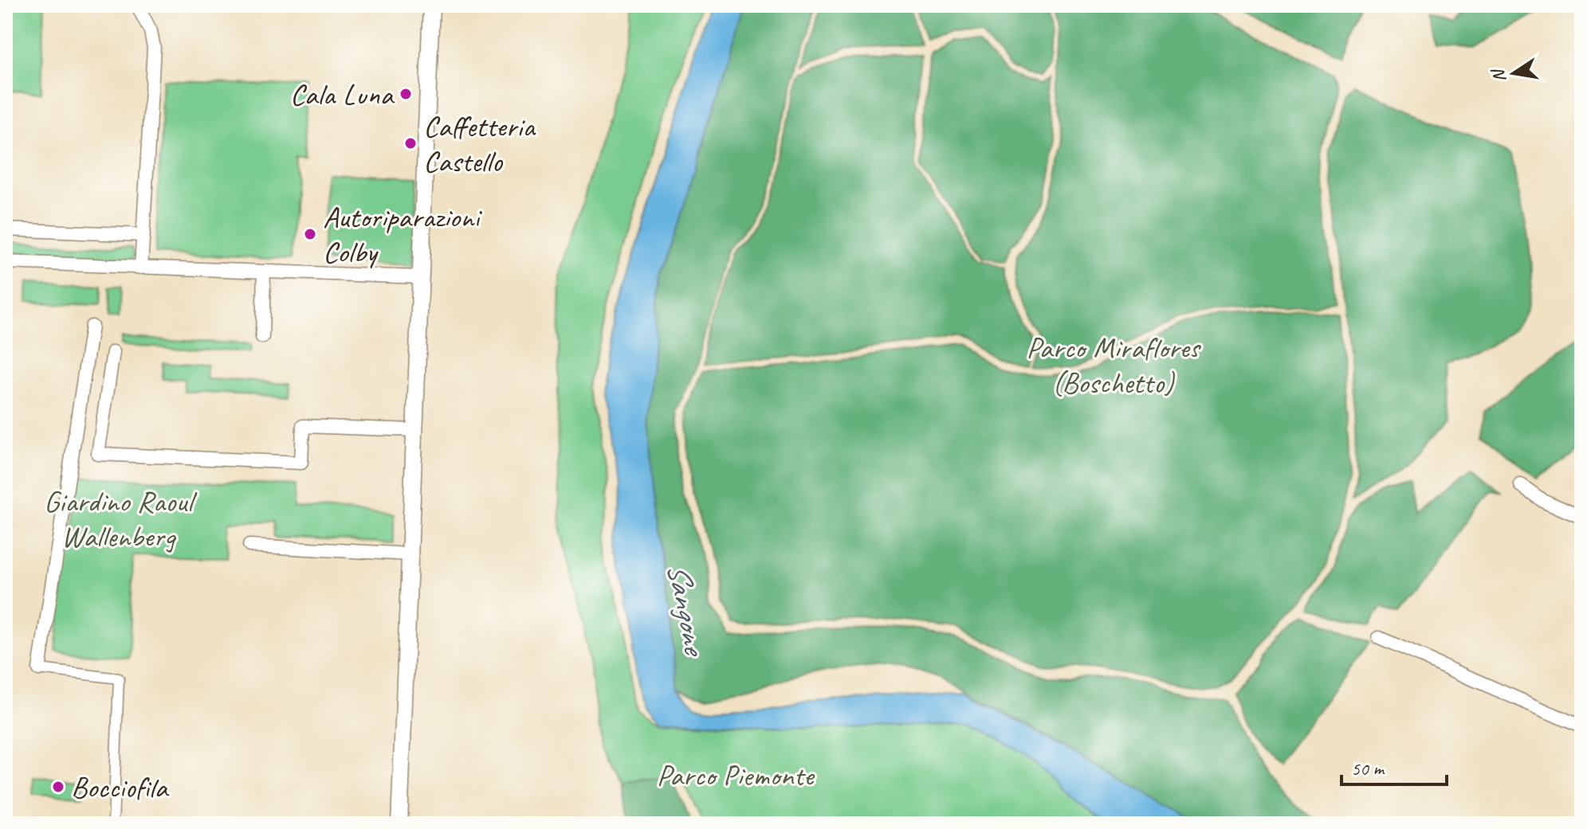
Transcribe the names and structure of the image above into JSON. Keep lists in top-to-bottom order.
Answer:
{
  "water": ["Sangone"],
  "parks": ["Parco Miraflores (Boschetto)", "Giardino Raoul Wallenberg", "Parco Piemonte"],
  "places": [
    "Cala Luna",
    "Caffetteria Castello",
    "Autoriparazioni Colby",
    "Bocciofila"
  ],
  "scale_bar": "50 m",
  "north": "left"
}
